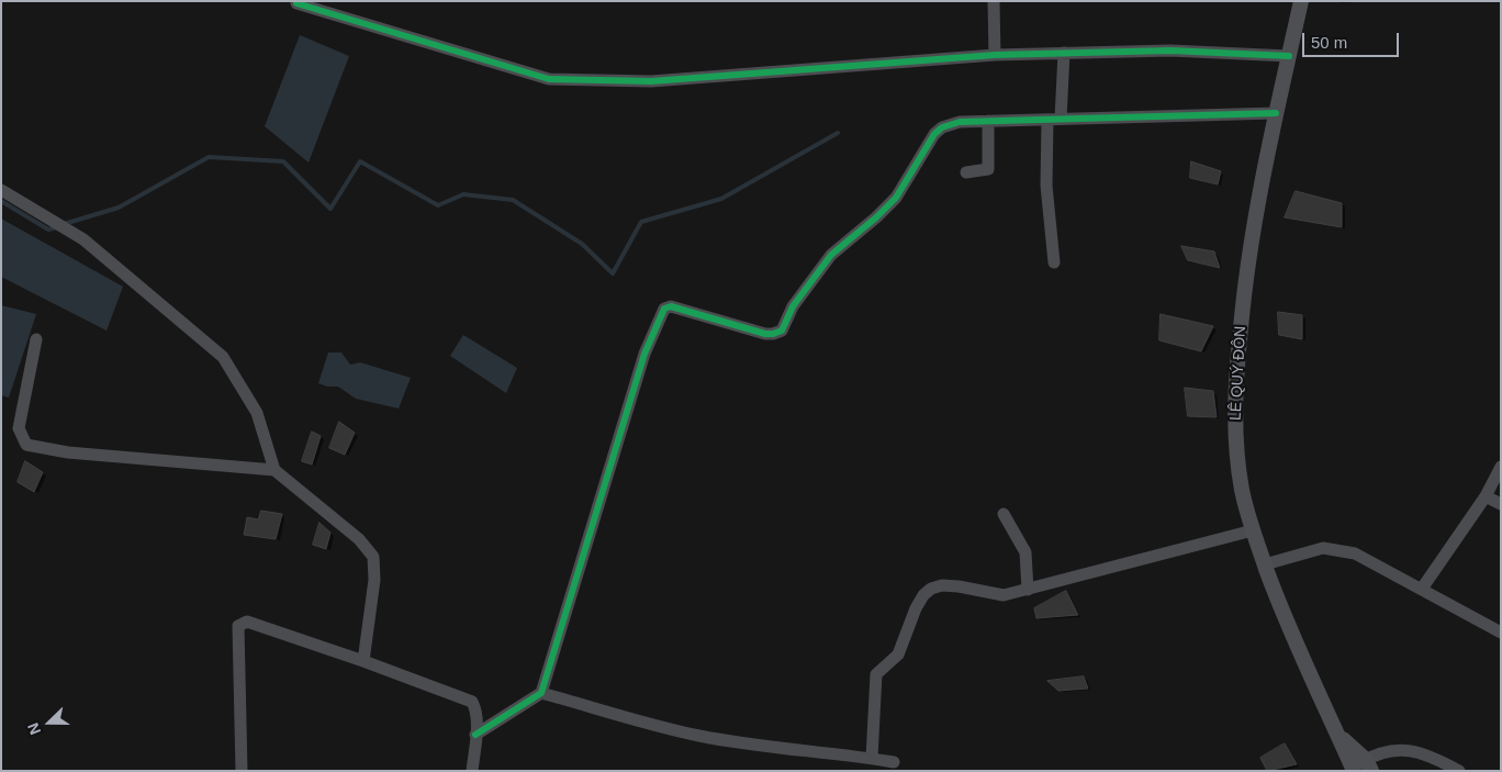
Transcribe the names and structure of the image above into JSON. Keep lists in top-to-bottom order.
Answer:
{
  "streets": {
    "main road": ["LÊ QUÝ ĐÔN"]
  },
  "scale_bar": "50 m",
  "north": "left"
}
